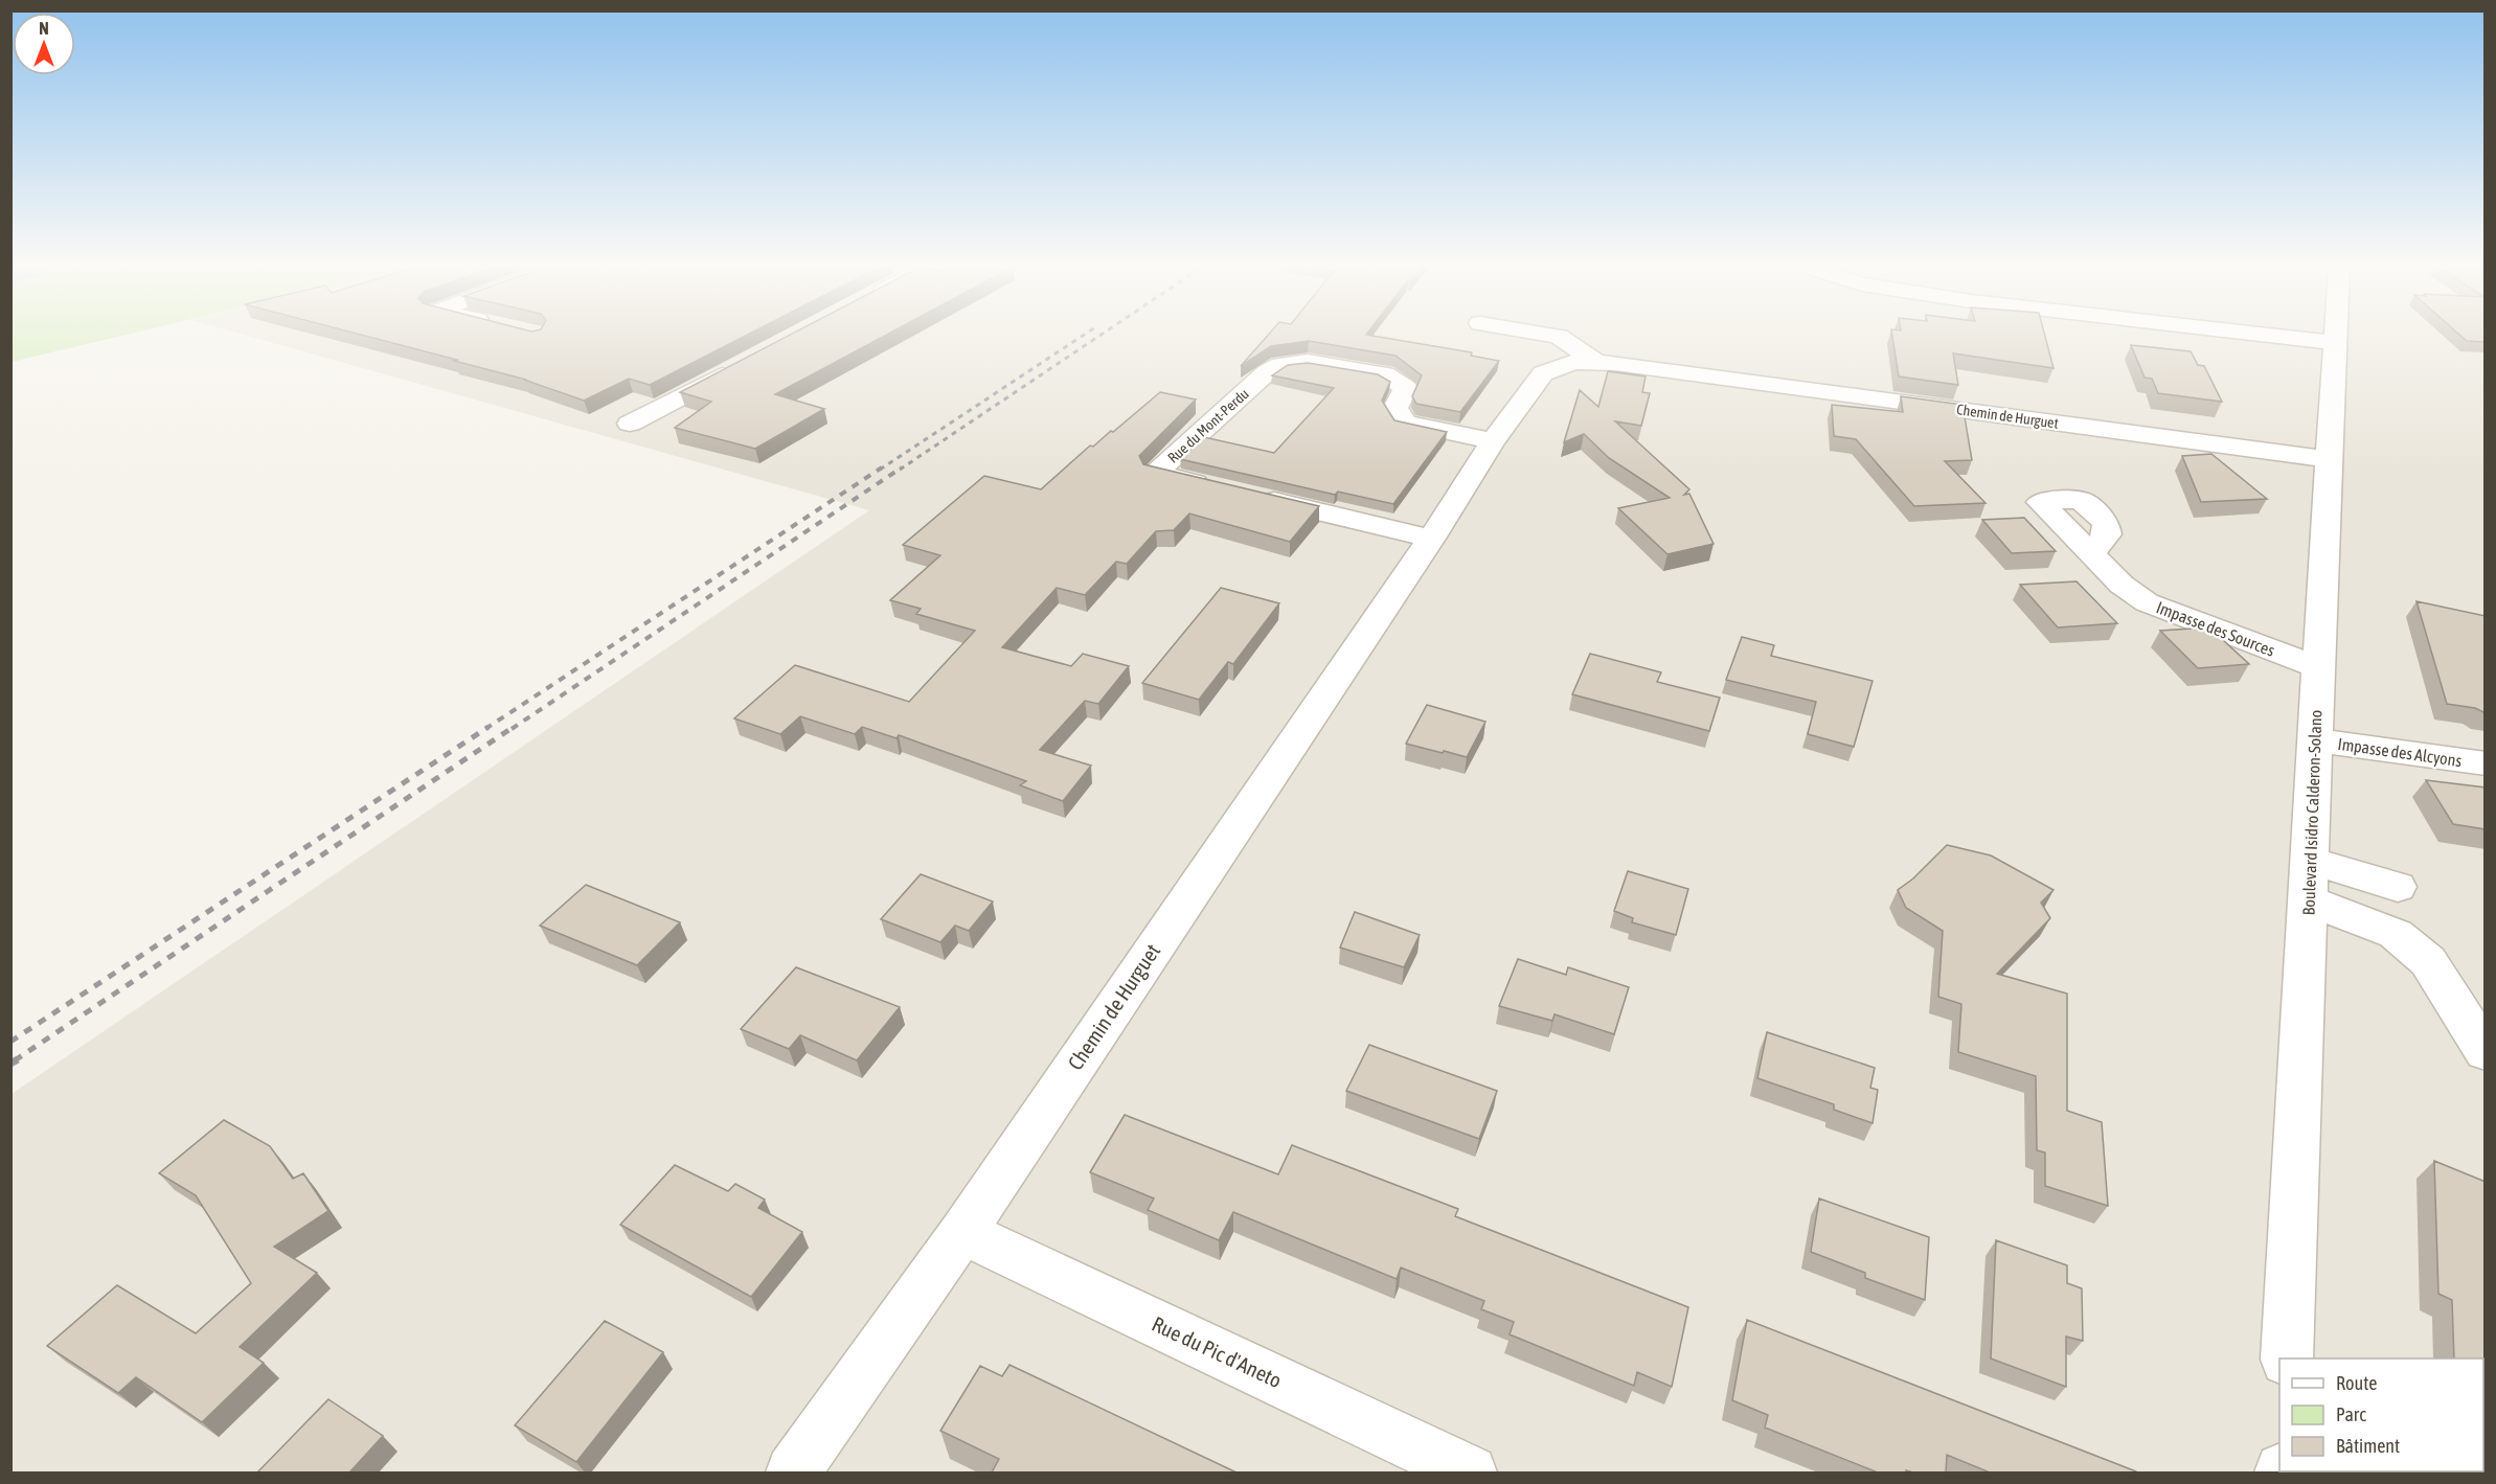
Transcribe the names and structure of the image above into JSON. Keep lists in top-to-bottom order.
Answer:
{
  "streets": {
    "street": [
      "Chemin de Hurguet",
      "Rue du Mont-Perdu",
      "Impasse des Sources",
      "Impasse des Alcyons",
      "Boulevard Isidro Calderon-Solano",
      "Rue du Pic d'Aneto"
    ]
  },
  "crossings": [
    ["Chemin de Hurguet", "Rue du Mont-Perdu"],
    ["Chemin de Hurguet", "Boulevard Isidro Calderon-Solano"],
    ["Chemin de Hurguet", "Rue du Pic d'Aneto"],
    ["Impasse des Sources", "Boulevard Isidro Calderon-Solano"],
    ["Impasse des Alcyons", "Boulevard Isidro Calderon-Solano"]
  ],
  "legend": ["Route", "Parc", "Bâtiment"],
  "north": "top"
}
